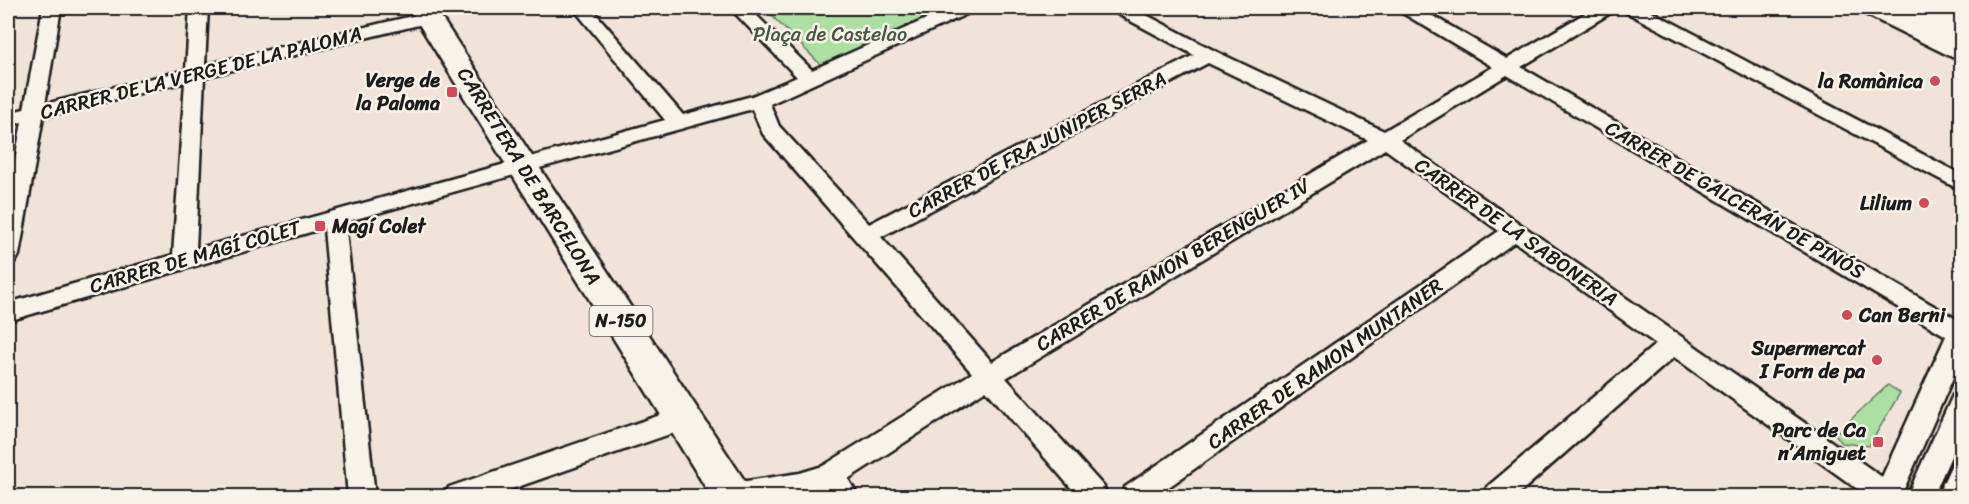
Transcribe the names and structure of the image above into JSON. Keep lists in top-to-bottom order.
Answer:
{
  "streets": {
    "main road": ["CARRETERA DE BARCELONA", "N-150"],
    "street": [
      "CARRER DE LA VERGE DE LA PALOMA",
      "CARRER DE FRA JUNIPER SERRA",
      "CARRER DE GALCERÁN DE PINÓS",
      "CARRER DE LA SABONERIA",
      "CARRER DE MAGÍ COLET",
      "CARRER DE RAMON BERENGUER IV",
      "CARRER DE RAMON MUNTANER"
    ]
  },
  "crossings": [
    ["CARRER DE LA VERGE DE LA PALOMA", "CARRETERA DE BARCELONA"],
    ["CARRER DE FRA JUNIPER SERRA", "CARRER DE LA SABONERIA"],
    ["CARRETERA DE BARCELONA", "CARRER DE MAGÍ COLET"],
    ["CARRETERA DE BARCELONA", "CARRER DE RAMON BERENGUER IV"],
    ["CARRER DE GALCERÁN DE PINÓS", "CARRER DE RAMON BERENGUER IV"],
    ["CARRER DE LA SABONERIA", "CARRER DE RAMON BERENGUER IV"],
    ["CARRER DE LA SABONERIA", "CARRER DE RAMON MUNTANER"]
  ],
  "parks": ["Plaça de Castelao"],
  "places": {
    "other": [
      "la Romànica",
      "Lilium",
      "Can Berni",
      "Supermercat I Forn de pa"
    ],
    "transit": ["Verge de la Paloma", "Magí Colet", "Parc de Ca n’Amiguet"]
  }
}
